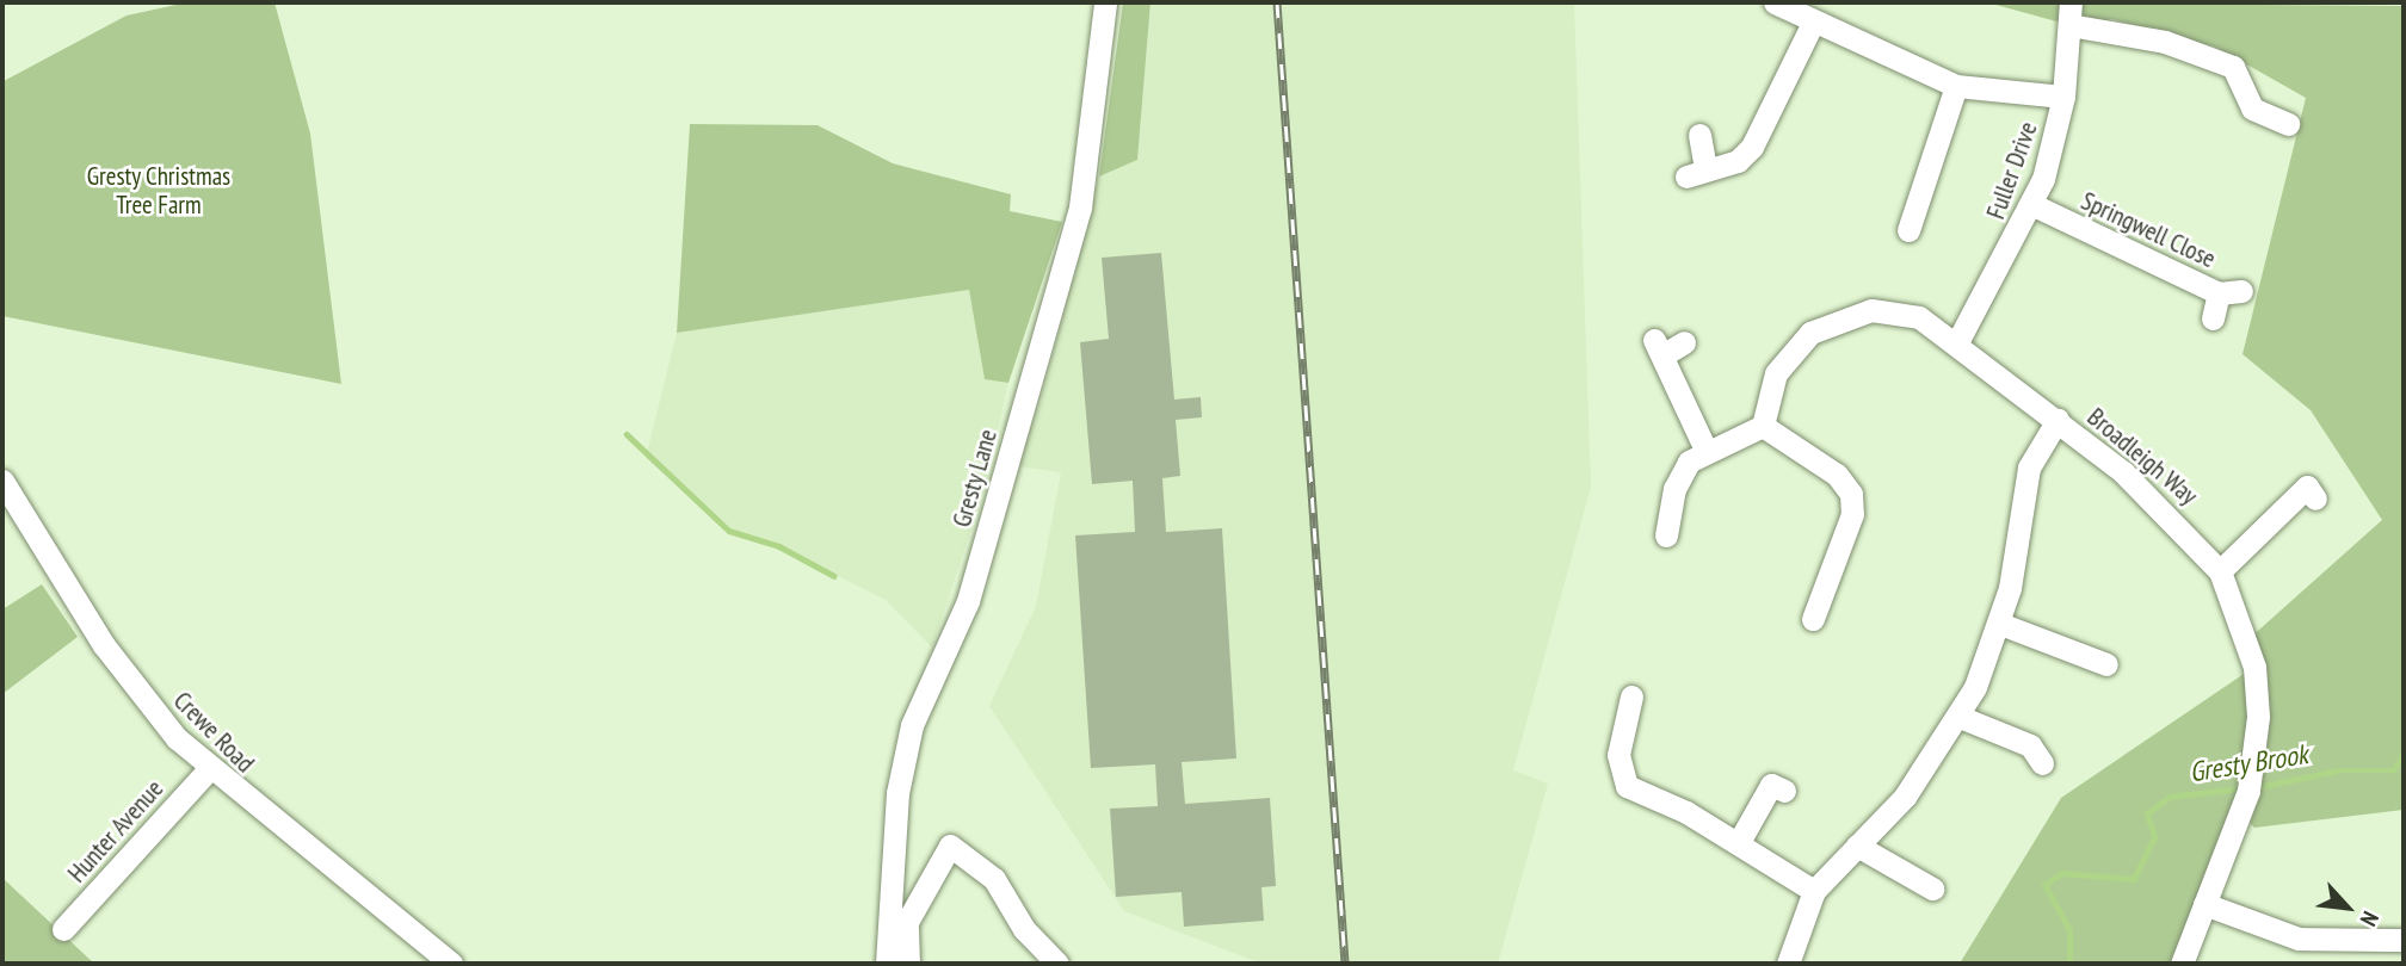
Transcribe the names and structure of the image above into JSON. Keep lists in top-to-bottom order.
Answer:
{
  "streets": {
    "street": [
      "Fuller Drive",
      "Springwell Close",
      "Broadleigh Way",
      "Gresty Lane",
      "Crewe Road",
      "Hunter Avenue"
    ]
  },
  "crossings": [
    ["Fuller Drive", "Springwell Close"],
    ["Fuller Drive", "Broadleigh Way"],
    ["Crewe Road", "Hunter Avenue"]
  ],
  "water": ["Gresty Brook"],
  "parks": ["Gresty Christmas Tree Farm"],
  "north": "bottom right"
}
